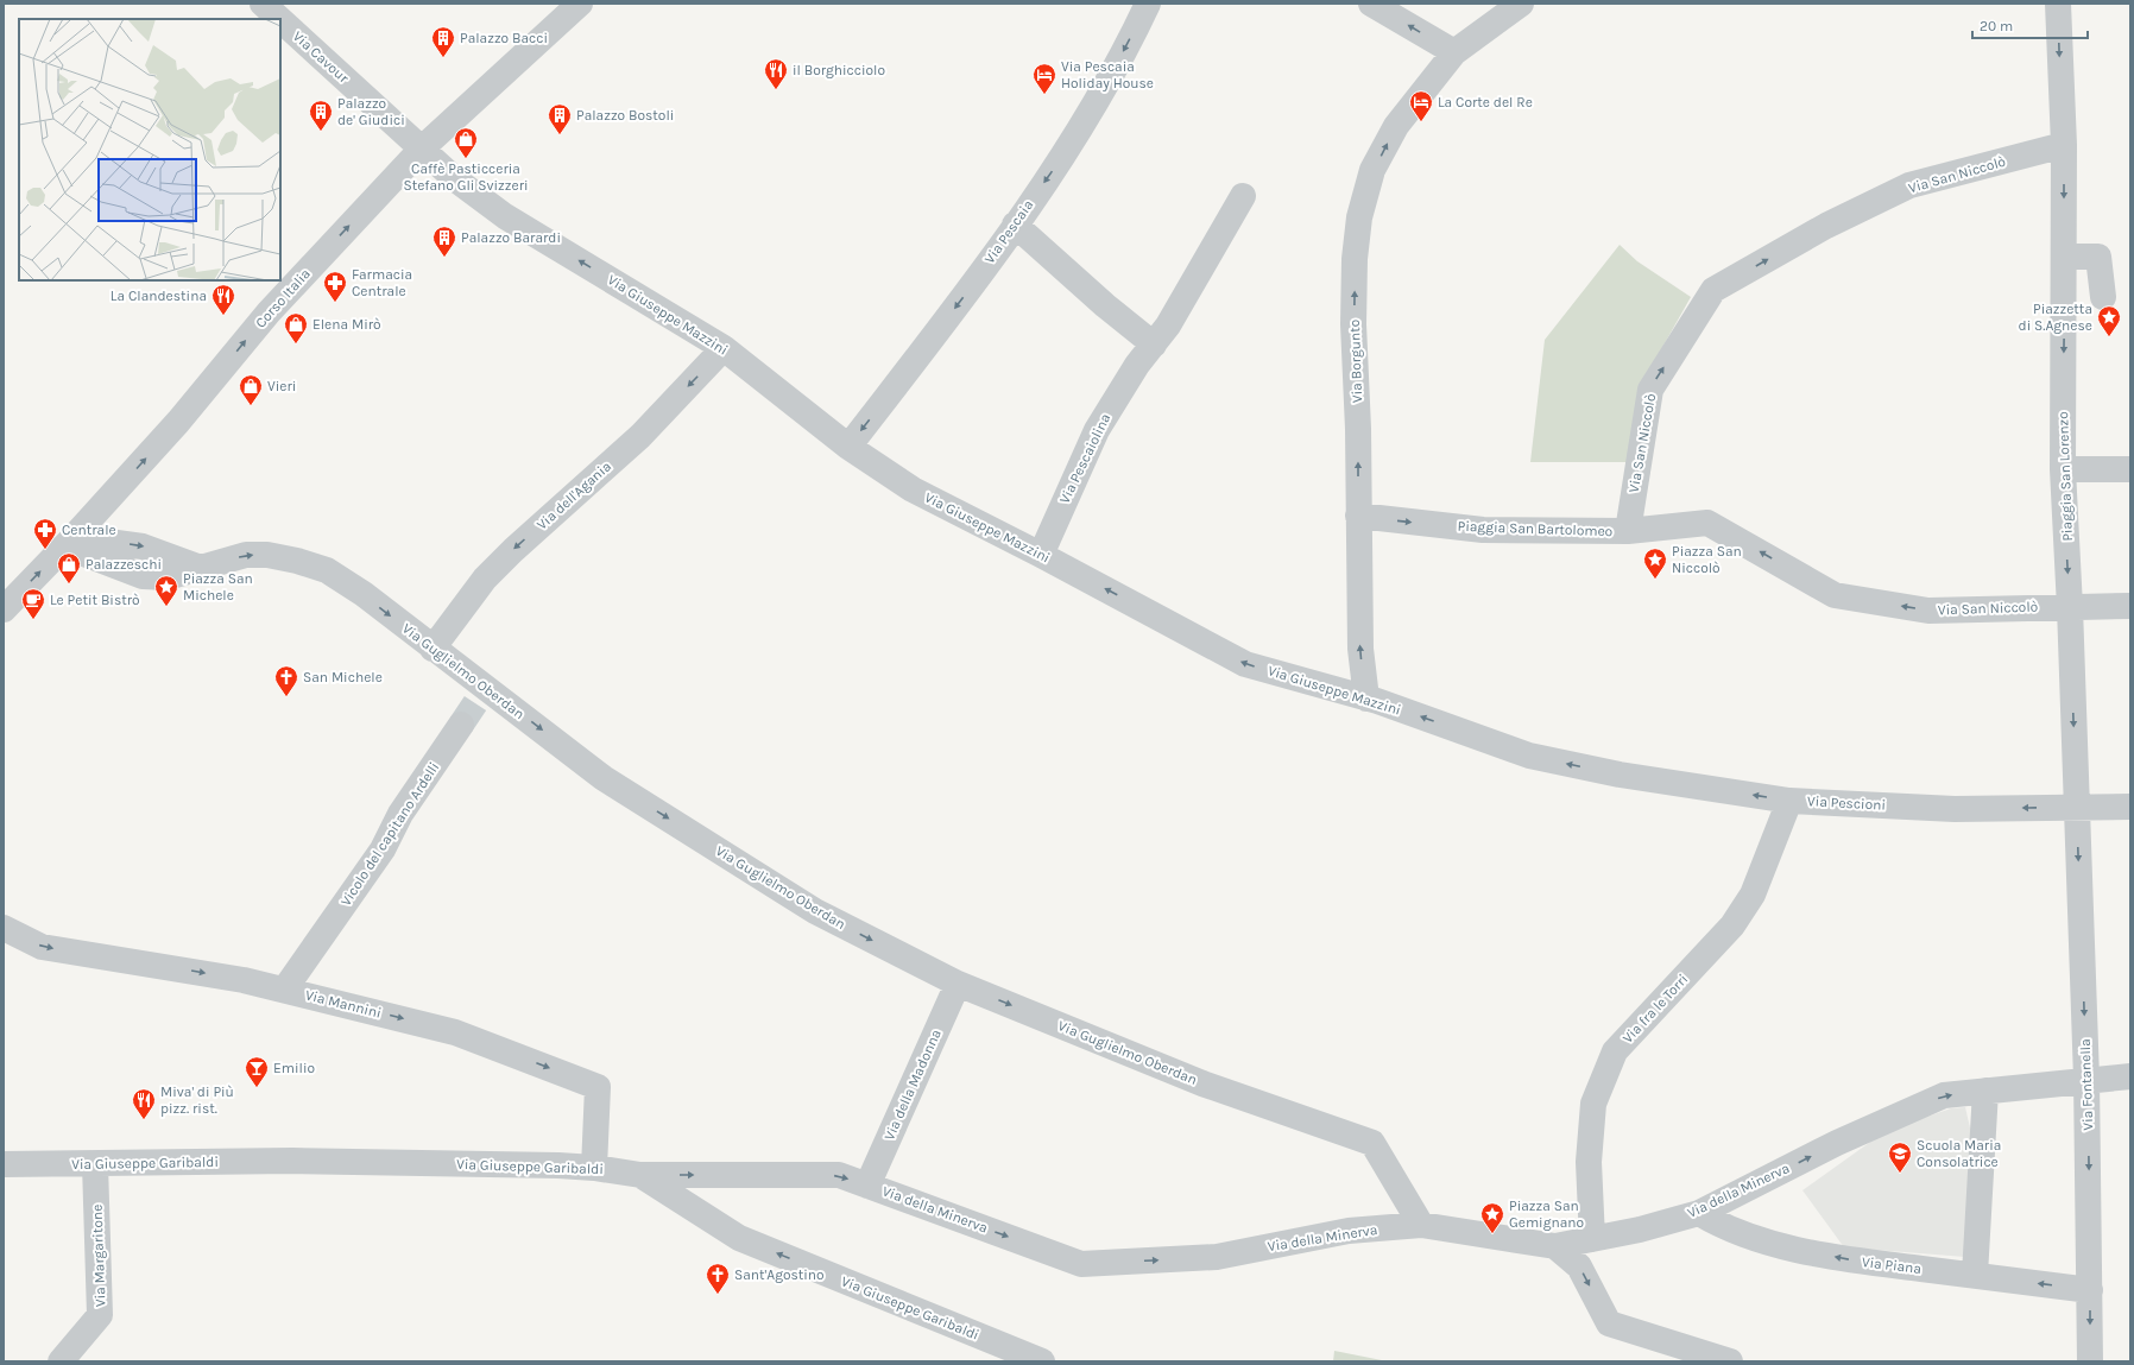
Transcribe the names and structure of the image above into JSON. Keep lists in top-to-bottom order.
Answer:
{
  "streets": {
    "street": [
      "Via Cavour",
      "Via San Niccolò",
      "Via Pescaia",
      "Corso Italia",
      "Via Giuseppe Mazzini",
      "Via Borgunto",
      "Via Pescaiolina",
      "Piaggia San Lorenzo",
      "Via dell'Agania",
      "Piaggia San Bartolomeo",
      "Via Guglielmo Oberdan",
      "Via Pescioni",
      "Vicolo del capitano Ardelli",
      "Via Mannini",
      "Via fra le Torri",
      "Via della Madonna",
      "Via Fontanella",
      "Via Giuseppe Garibaldi",
      "Via della Minerva",
      "Via Margaritone",
      "Via Piana"
    ]
  },
  "crossings": [
    ["Via Cavour", "Corso Italia"],
    ["Via Cavour", "Via Giuseppe Mazzini"],
    ["Via San Niccolò", "Piaggia San Lorenzo"],
    ["Via San Niccolò", "Piaggia San Bartolomeo"],
    ["Via Pescaia", "Via Giuseppe Mazzini"],
    ["Corso Italia", "Via Giuseppe Mazzini"],
    ["Corso Italia", "Via Guglielmo Oberdan"],
    ["Via Giuseppe Mazzini", "Via Borgunto"],
    ["Via Giuseppe Mazzini", "Via Pescaiolina"],
    ["Via Giuseppe Mazzini", "Via dell'Agania"],
    ["Via Giuseppe Mazzini", "Via Pescioni"],
    ["Via Borgunto", "Piaggia San Bartolomeo"],
    ["Piaggia San Lorenzo", "Via Pescioni"],
    ["Piaggia San Lorenzo", "Via Fontanella"],
    ["Via dell'Agania", "Via Guglielmo Oberdan"],
    ["Via Guglielmo Oberdan", "Via della Madonna"],
    ["Via Guglielmo Oberdan", "Via della Minerva"],
    ["Via Pescioni", "Via fra le Torri"],
    ["Via Pescioni", "Via Fontanella"],
    ["Vicolo del capitano Ardelli", "Via Mannini"],
    ["Via Mannini", "Via Giuseppe Garibaldi"],
    ["Via fra le Torri", "Via della Minerva"],
    ["Via della Madonna", "Via della Minerva"],
    ["Via Fontanella", "Via della Minerva"],
    ["Via Fontanella", "Via Piana"],
    ["Via Giuseppe Garibaldi", "Via della Minerva"],
    ["Via Giuseppe Garibaldi", "Via Margaritone"],
    ["Via della Minerva", "Via Piana"]
  ],
  "one_way": [
    "Via Pescaia",
    "Corso Italia",
    "Via Giuseppe Mazzini",
    "Via Borgunto",
    "Piaggia San Lorenzo",
    "Via dell'Agania",
    "Piaggia San Bartolomeo",
    "Via Guglielmo Oberdan",
    "Via Pescioni",
    "Via Mannini",
    "Via Giuseppe Garibaldi",
    "Via della Minerva",
    "Via Piana"
  ],
  "places": {
    "building": [
      "Palazzo Bacci",
      "Palazzo de' Giudici",
      "Palazzo Bostoli",
      "Palazzo Barardi"
    ],
    "restaurant": ["il Borghicciolo", "La Clandestina", "Miva' di Più pizz. rist."],
    "hotel": ["Via Pescaia Holiday House", "La Corte del Re"],
    "shop": [
      "Caffè Pasticceria Stefano Gli Svizzeri",
      "Elena Mirò",
      "Vieri",
      "Palazzeschi"
    ],
    "pharmacy": ["Farmacia Centrale", "Centrale"],
    "place": [
      "Piazzetta di S.Agnese",
      "Piazza San Niccolò",
      "Piazza San Michele",
      "Piazza San Gemignano"
    ],
    "cafe": ["Le Petit Bistrò"],
    "church": ["San Michele", "Sant'Agostino"],
    "bar": ["Emilio"],
    "school or university": ["Scuola Maria Consolatrice"]
  },
  "scale_bar": "20 m"
}
